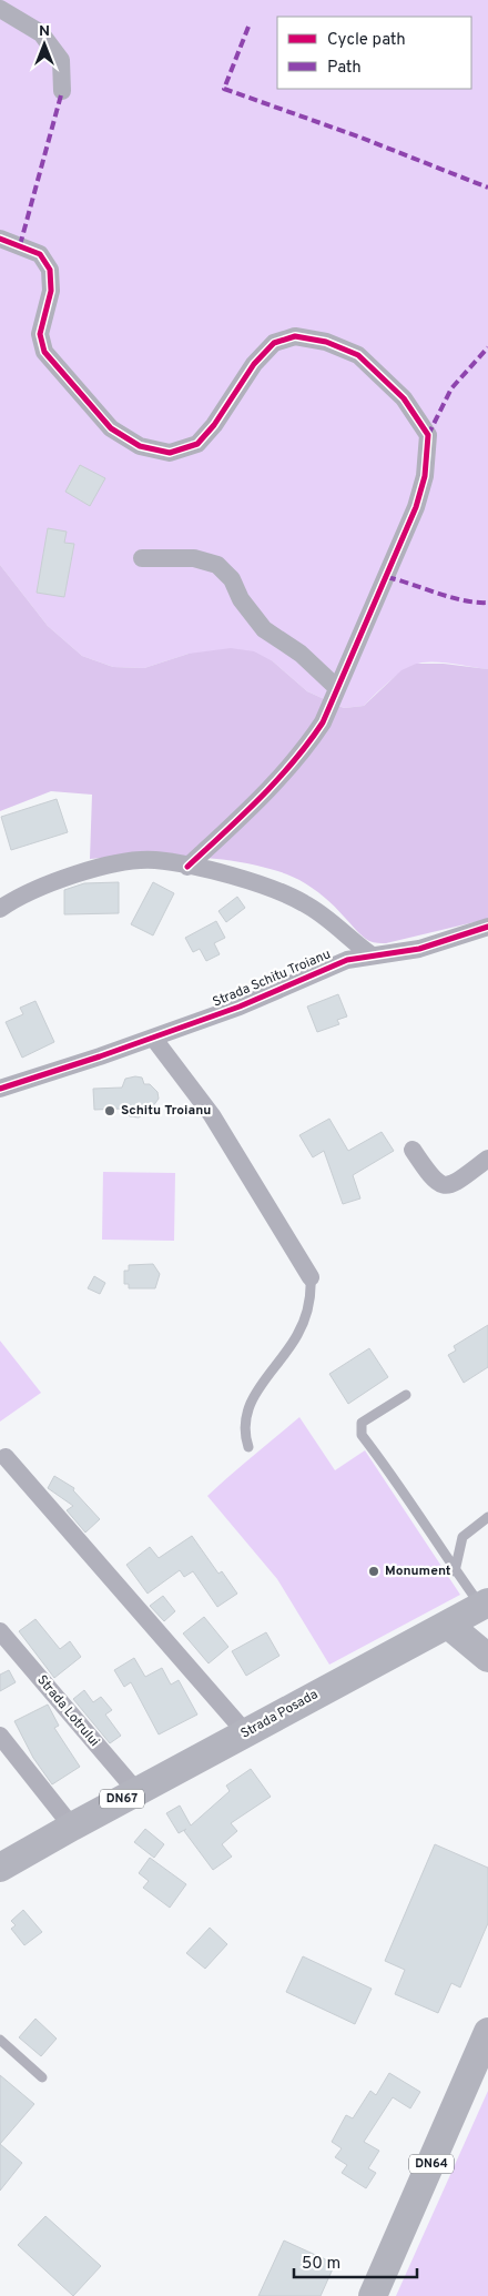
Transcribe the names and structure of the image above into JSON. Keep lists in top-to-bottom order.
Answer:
{
  "streets": {
    "main road": ["Strada Posada", "DN67", "DN64"],
    "street": ["Strada Schitu Troianu", "Strada Lotrului"]
  },
  "crossings": [
    ["Strada Lotrului", "Strada Posada"]
  ],
  "places": ["Schitu Troianu", "Monument"],
  "legend": ["Cycle path", "Path"],
  "scale_bar": "50 m",
  "north": "top"
}
